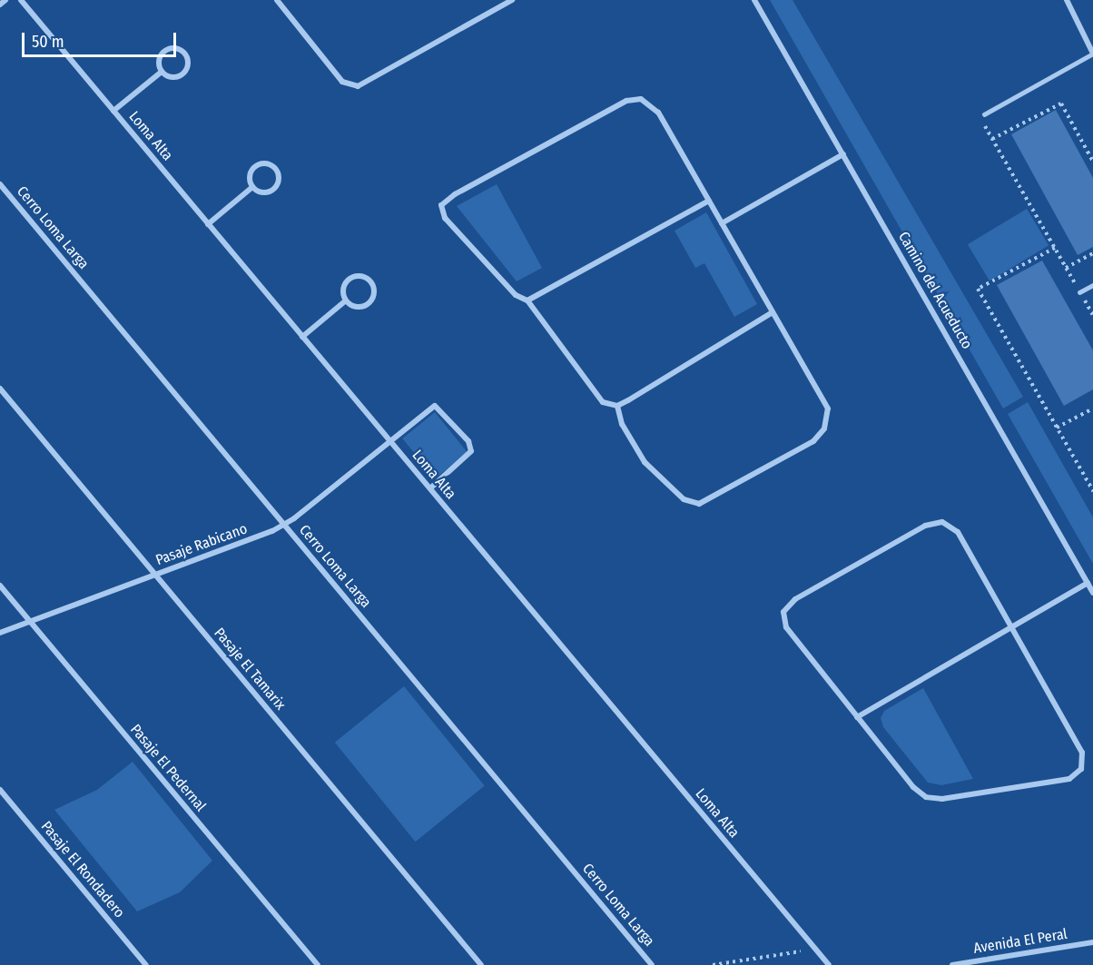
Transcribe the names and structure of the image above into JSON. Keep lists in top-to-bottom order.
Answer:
{
  "streets": {
    "street": [
      "Loma Alta",
      "Cerro Loma Larga",
      "Camino del Acueducto",
      "Pasaje Rabicano",
      "Pasaje El Tamarix",
      "Pasaje El Pedernal",
      "Pasaje El Rondadero",
      "Avenida El Peral"
    ]
  },
  "crossings": [
    ["Loma Alta", "Pasaje Rabicano"],
    ["Cerro Loma Larga", "Pasaje Rabicano"],
    ["Pasaje Rabicano", "Pasaje El Tamarix"],
    ["Pasaje Rabicano", "Pasaje El Pedernal"]
  ],
  "scale_bar": "50 m"
}
